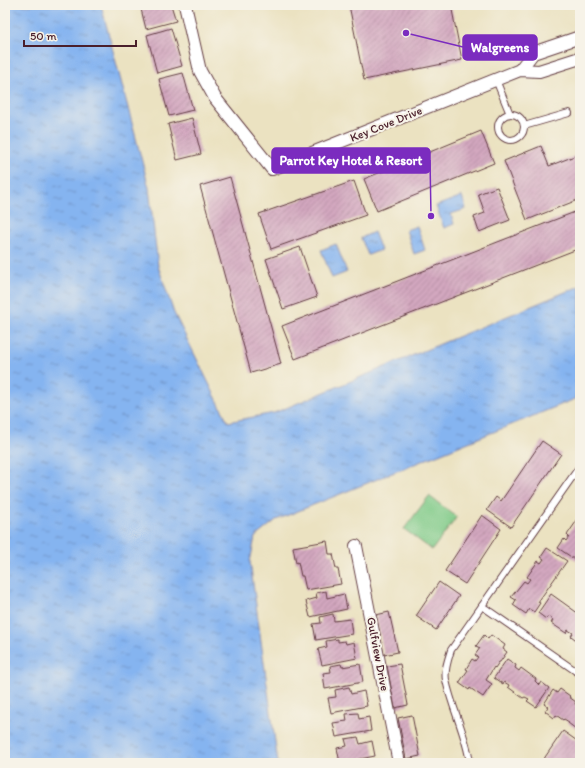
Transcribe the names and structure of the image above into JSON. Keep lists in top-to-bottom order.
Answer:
{
  "streets": {
    "street": ["Key Cove Drive", "Gulfview Drive"]
  },
  "places": ["Walgreens", "Parrot Key Hotel & Resort"],
  "scale_bar": "50 m"
}
